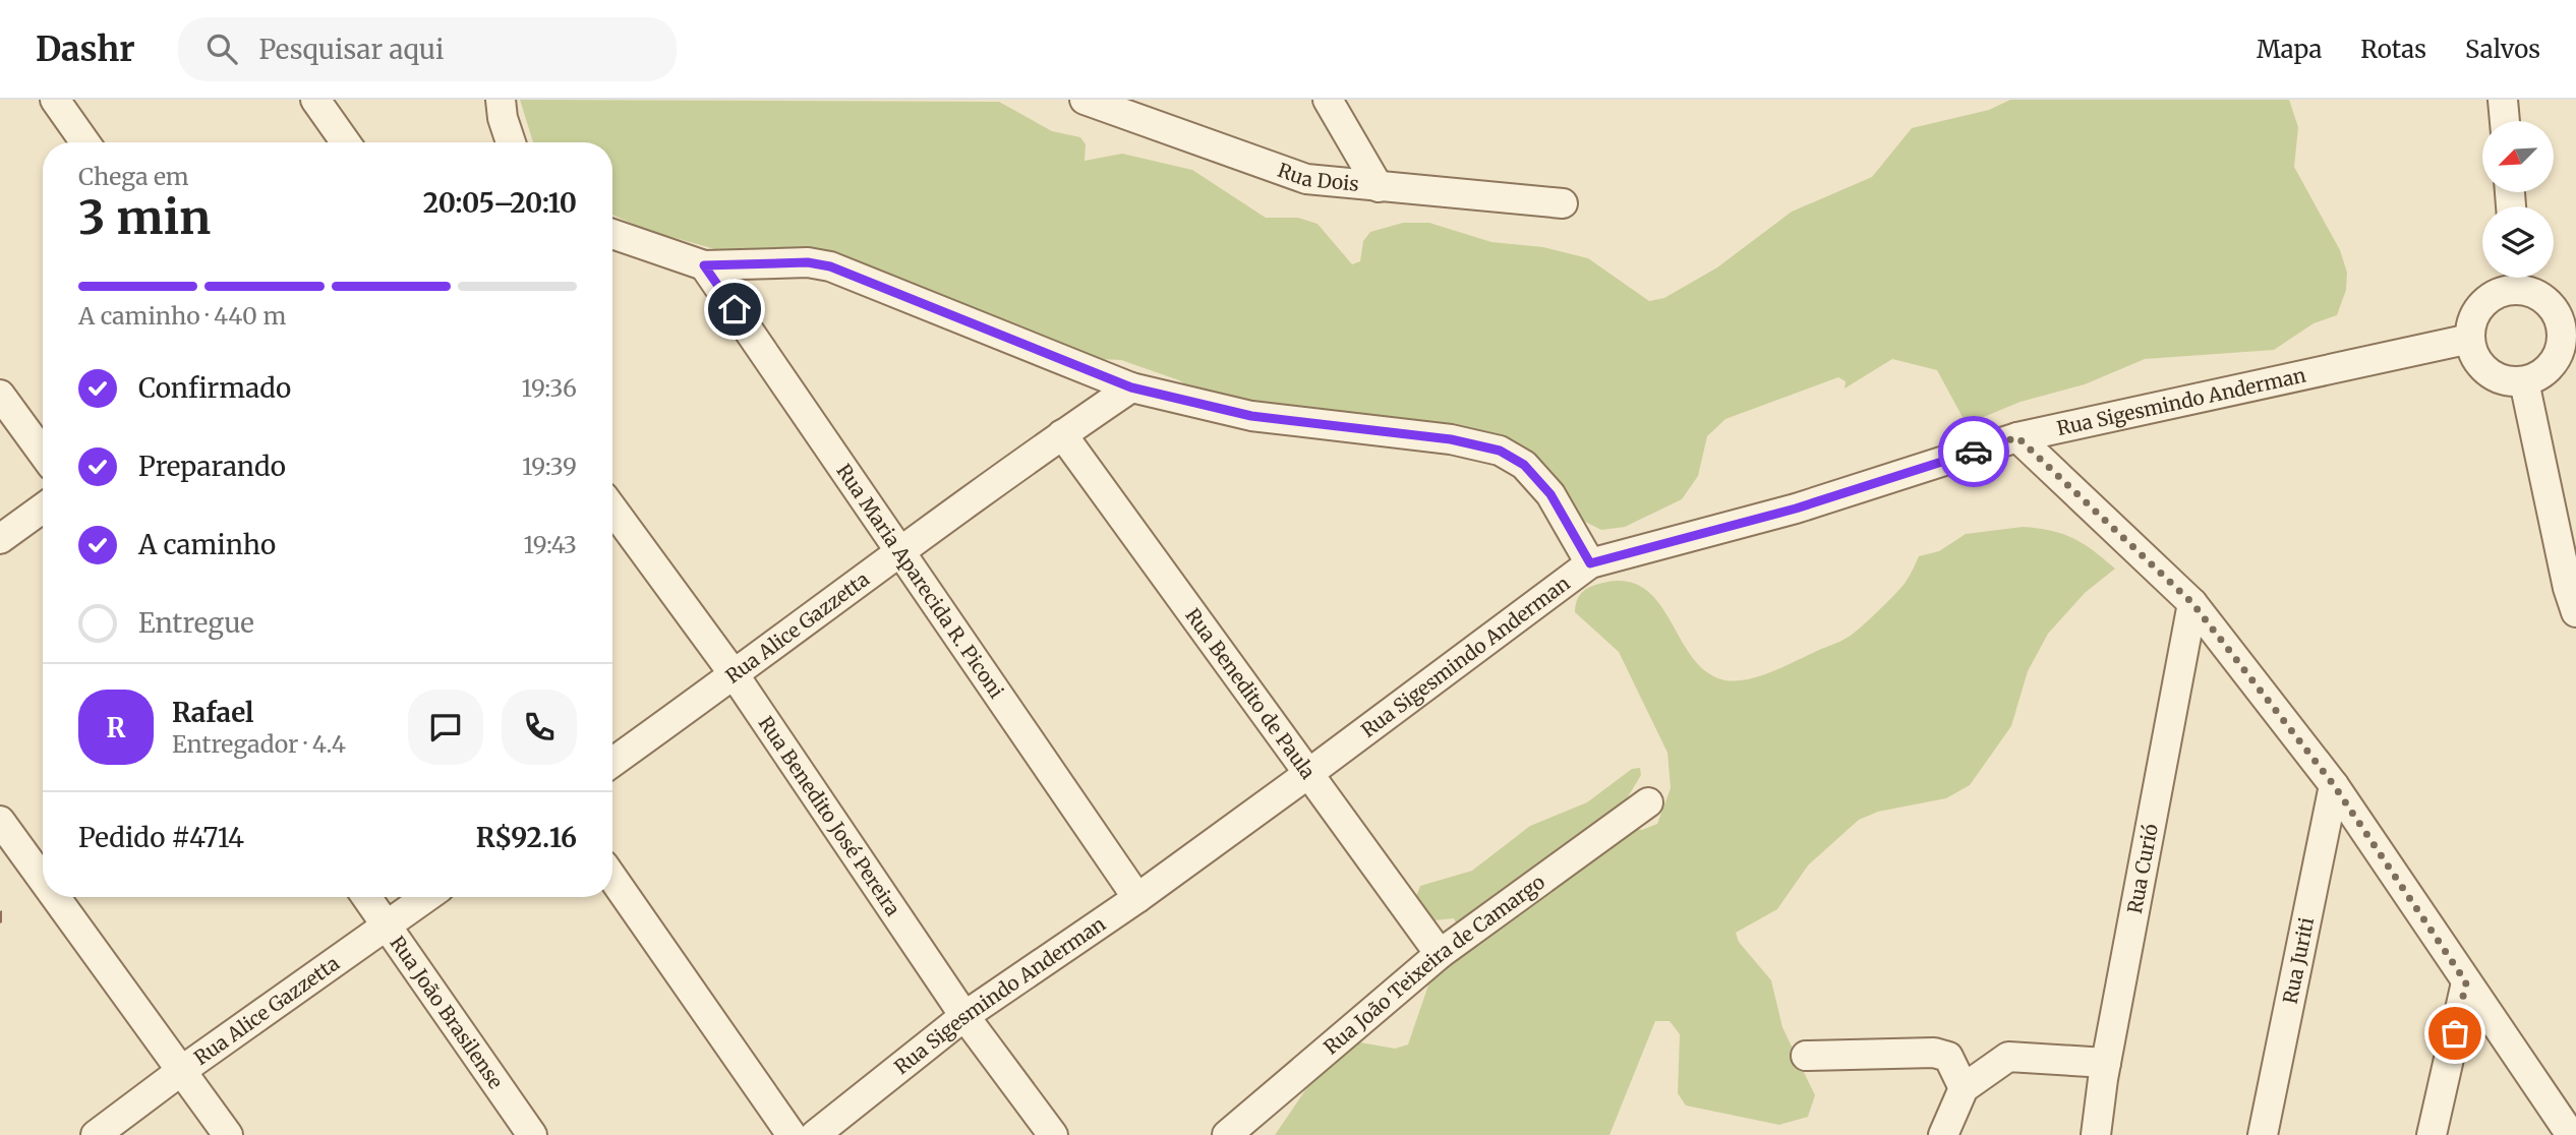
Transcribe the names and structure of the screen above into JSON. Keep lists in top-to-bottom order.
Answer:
{
  "streets": {
    "street": [
      "Rua Dois",
      "Rua Sigesmindo Anderman",
      "Rua Maria Aparecida R. Piconi",
      "Rua Alice Gazzetta",
      "Rua Benedito de Paula",
      "Rua Benedito José Pereira",
      "Rua Curió",
      "Rua Juriti",
      "Rua João Teixeira de Camargo",
      "Rua João Brasilense"
    ]
  },
  "crossings": [
    ["Rua Sigesmindo Anderman", "Rua Maria Aparecida R. Piconi"],
    ["Rua Sigesmindo Anderman", "Rua Benedito de Paula"],
    ["Rua Sigesmindo Anderman", "Rua Benedito José Pereira"],
    ["Rua Maria Aparecida R. Piconi", "Rua Alice Gazzetta"],
    ["Rua Alice Gazzetta", "Rua Benedito de Paula"],
    ["Rua Alice Gazzetta", "Rua Benedito José Pereira"],
    ["Rua Alice Gazzetta", "Rua João Brasilense"],
    ["Rua Benedito de Paula", "Rua João Teixeira de Camargo"]
  ],
  "north": "bottom left",
  "page": {
    "header": "Dashr",
    "search": "Pesquisar aqui",
    "nav": ["Mapa", "Rotas", "Salvos"],
    "heading": ["3 min", "Chega em", "20:05–20:10"],
    "panel": [
      "Rafael",
      "Entregador · 4.4",
      "Pedido #4714",
      "R$92.16"
    ],
    "bar": "A caminho · 440 m",
    "list": [
      ["Confirmado", "19:36"],
      ["Preparando", "19:39"],
      ["A caminho", "19:43"],
      "Entregue"
    ],
    "round": "R"
  }
}
